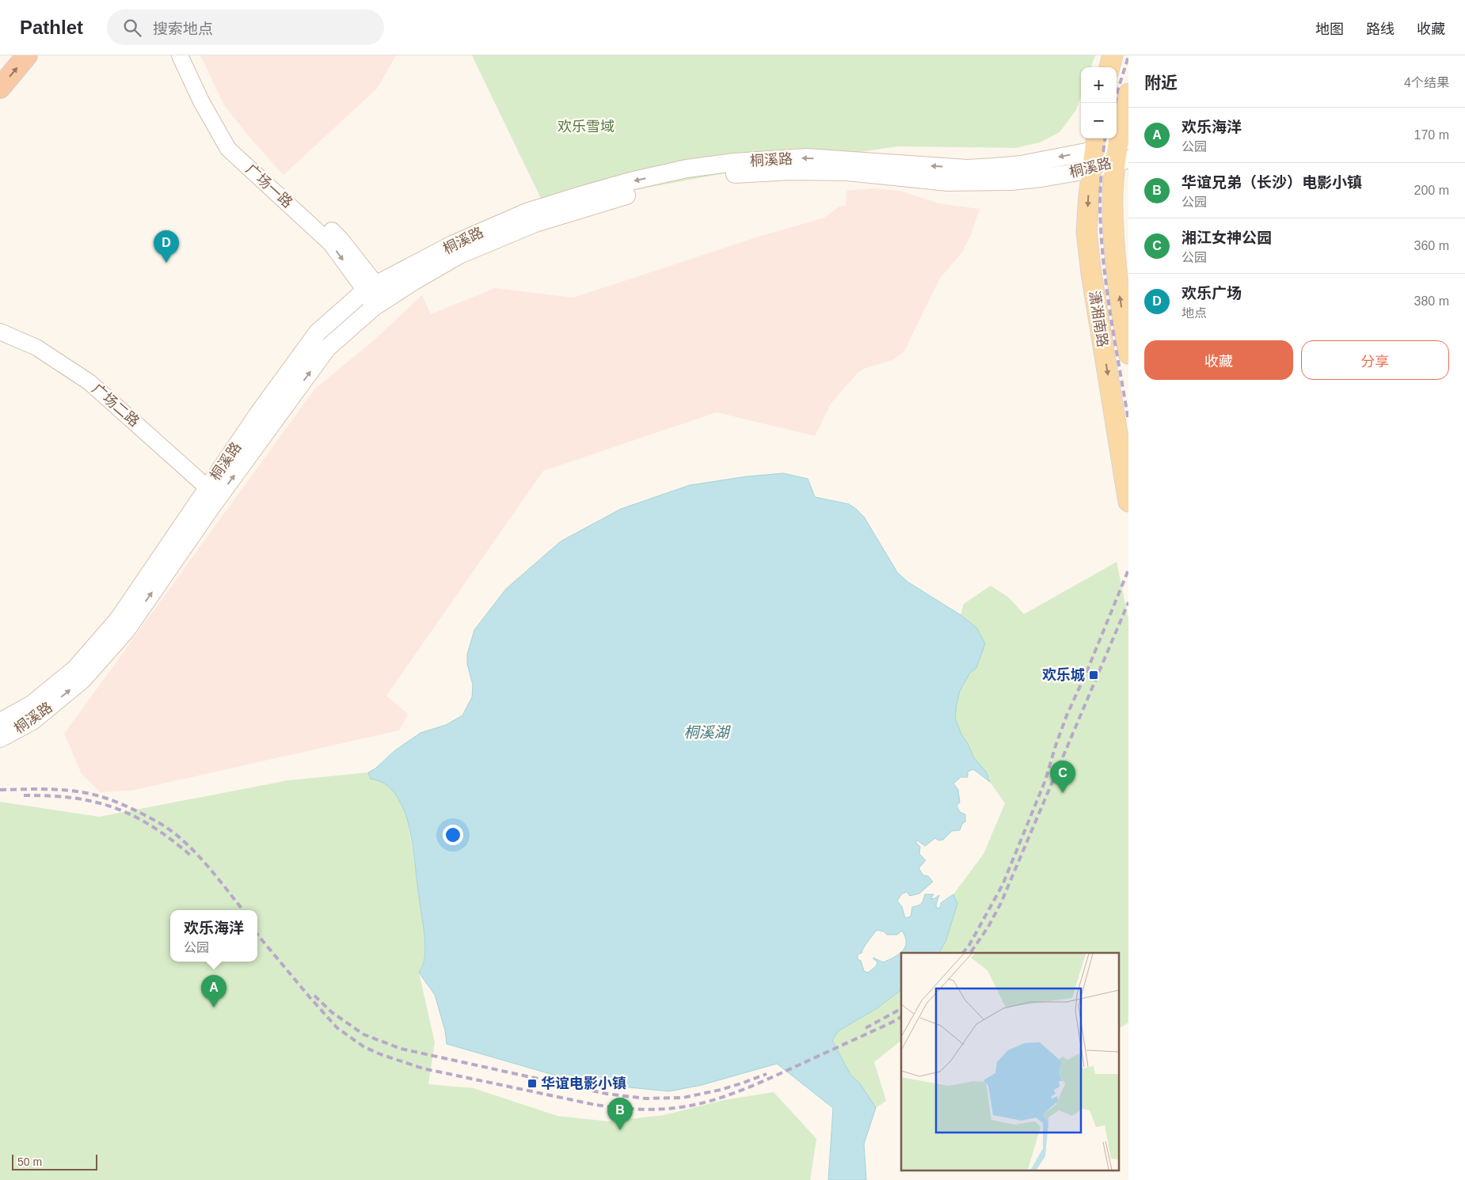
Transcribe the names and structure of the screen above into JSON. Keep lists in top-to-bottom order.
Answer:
{
  "streets": {
    "main road": ["桐溪路", "潇湘南路"],
    "street": ["广场一路", "广场二路"]
  },
  "crossings": [
    ["桐溪路", "广场一路"],
    ["桐溪路", "潇湘南路"],
    ["桐溪路", "广场二路"]
  ],
  "water": ["桐溪湖"],
  "parks": ["欢乐雪域"],
  "places": {
    "transit": ["欢乐城", "华谊电影小镇"]
  },
  "scale_bar": "50 m",
  "page": {
    "header": "Pathlet",
    "search": "搜索地点",
    "nav": ["地图", "路线", "收藏"],
    "heading": ["附近", "4个结果"],
    "map_buttons": ["+", "−"],
    "list": [
      {
        "mark": "A",
        "name": "欢乐海洋",
        "note": "公园",
        "value": "170 m"
      },
      {
        "mark": "B",
        "name": "华谊兄弟（长沙）电影小镇",
        "note": "公园",
        "value": "200 m"
      },
      {
        "mark": "C",
        "name": "湘江女神公园",
        "note": "公园",
        "value": "360 m"
      },
      {
        "mark": "D",
        "name": "欢乐广场",
        "note": "地点",
        "value": "380 m"
      }
    ],
    "pins": [
      "D",
      "C",
      "A",
      "B"
    ],
    "buttons": ["收藏", "分享"],
    "popup": ["欢乐海洋", "公园"],
    "scale": "50 m"
  }
}
